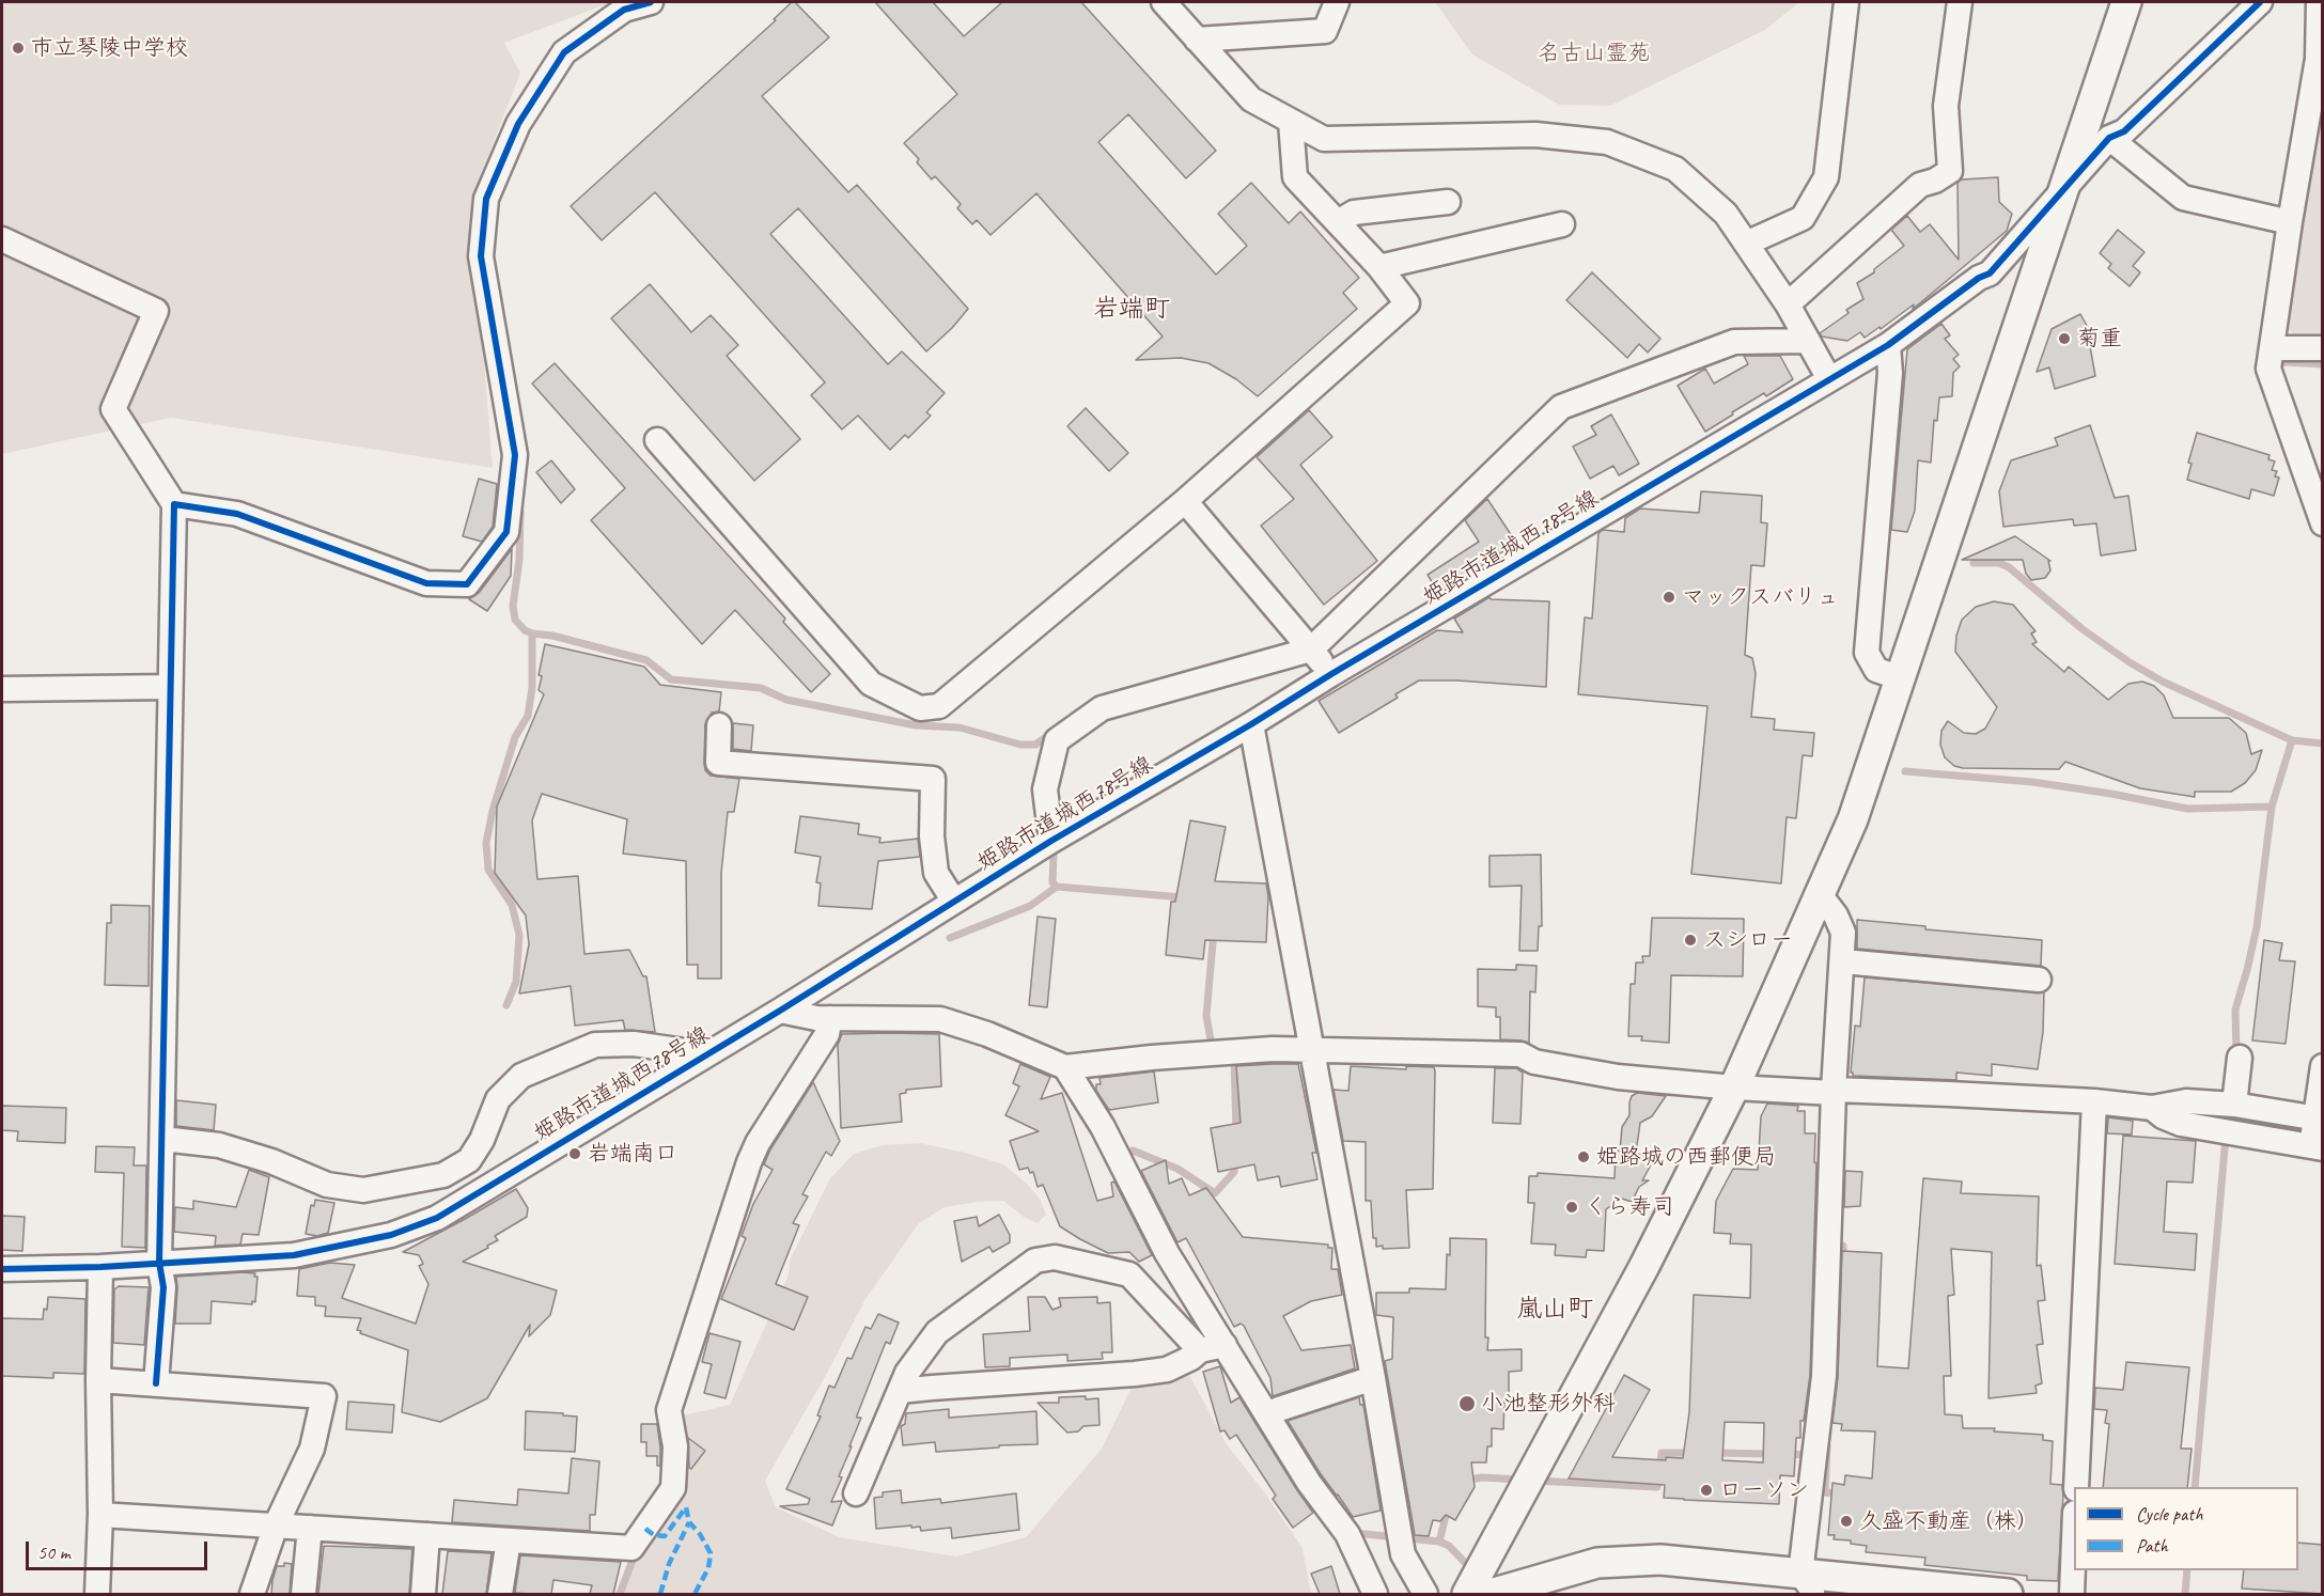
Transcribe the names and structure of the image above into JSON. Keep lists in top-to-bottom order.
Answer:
{
  "streets": {
    "street": ["姫路市道城西78号線"]
  },
  "districts": ["岩端町", "嵐山町"],
  "parks": ["名古山霊苑"],
  "places": [
    "市立琴陵中学校",
    "菊重",
    "マックスバリュ",
    "スシロー",
    "岩端南口",
    "姫路城の西郵便局",
    "くら寿司",
    "小池整形外科",
    "ローソン",
    "久盛不動産（株）"
  ],
  "legend": ["Cycle path", "Path"],
  "scale_bar": "50 m"
}
